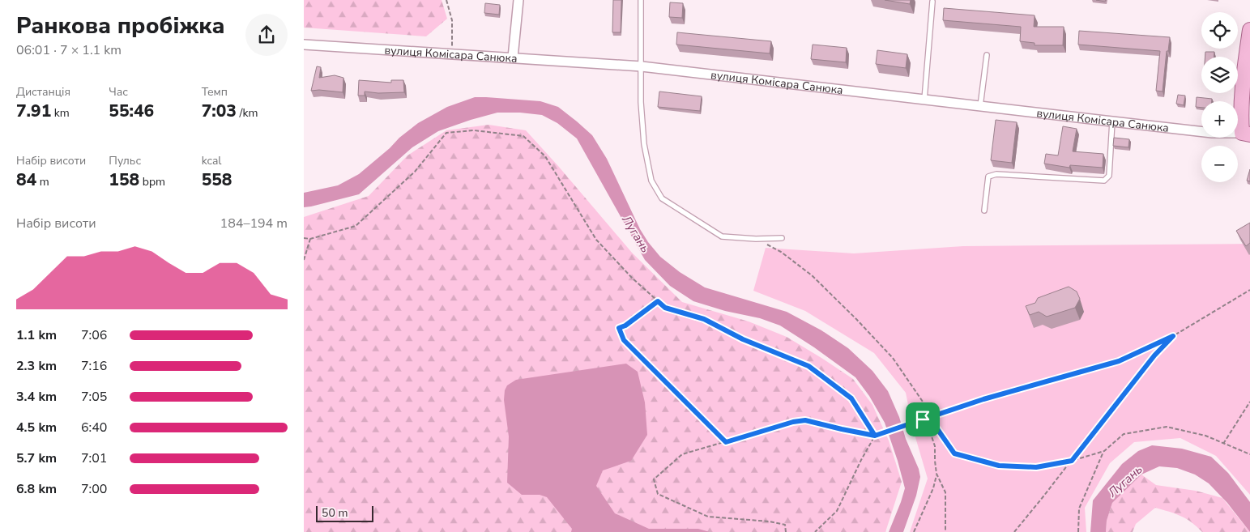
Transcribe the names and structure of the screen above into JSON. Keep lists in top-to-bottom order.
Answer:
{
  "streets": {
    "street": ["вулиця Комісара Санюка"]
  },
  "water": ["Лугань"],
  "scale_bar": "50 m",
  "page": {
    "heading": ["Ранкова пробіжка", "06:01 · 7 × 1.1 km"],
    "map_buttons": ["+", "−"],
    "stats": [
      ["Дистанція", "7.91 km"],
      ["Час", "55:46"],
      ["Темп", "7:03 /km"],
      ["Набір висоти", "84 m"],
      ["Пульс", "158 bpm"],
      ["kcal", "558"]
    ],
    "chart": ["Набір висоти", "184–194 m"],
    "list": [
      {
        "name": "1.1 km",
        "note": "7:06"
      },
      {
        "name": "2.3 km",
        "note": "7:16"
      },
      {
        "name": "3.4 km",
        "note": "7:05"
      },
      {
        "name": "4.5 km",
        "note": "6:40"
      },
      {
        "name": "5.7 km",
        "note": "7:01"
      },
      {
        "name": "6.8 km",
        "note": "7:00"
      }
    ],
    "scale": "50 m"
  }
}
